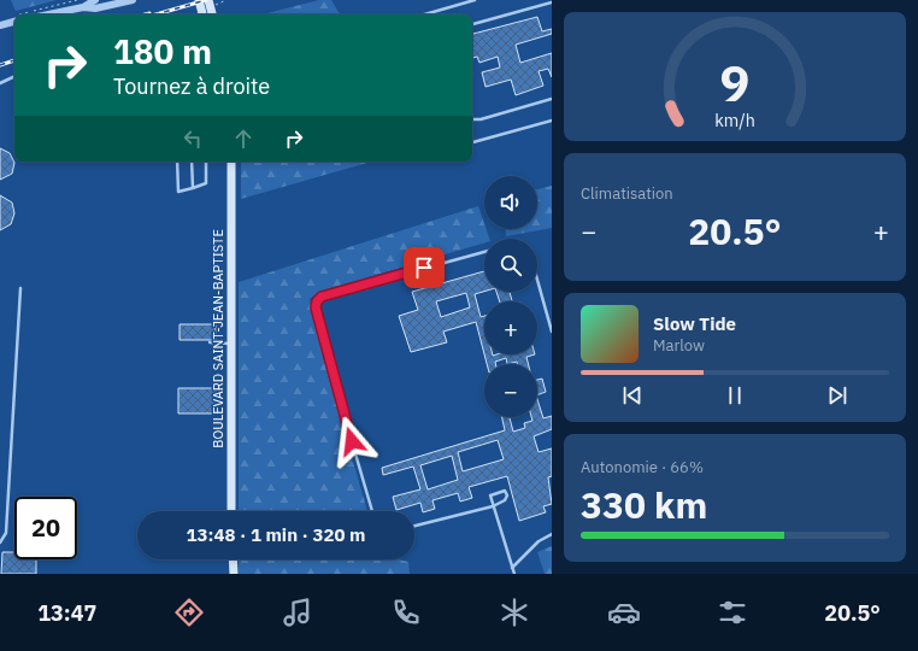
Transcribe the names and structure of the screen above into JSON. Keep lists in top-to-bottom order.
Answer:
{
  "streets": {
    "main road": ["BOULEVARD SAINT-JEAN-BAPTISTE"]
  },
  "page": {
    "turn": ["180 m", "Tournez à droite"],
    "tile": [
      "Climatisation",
      ["Autonomie · 66%", "330 km"]
    ],
    "map_buttons": ["+", "−"],
    "heat": ["−", "20.5°", "+"],
    "song": ["Slow Tide", "Marlow"],
    "limit": "20",
    "trip": "13:48 · 1 min · 320 m",
    "tabs": ["13:47", "20.5°"],
    "gauge": ["9", "km/h"]
  }
}
